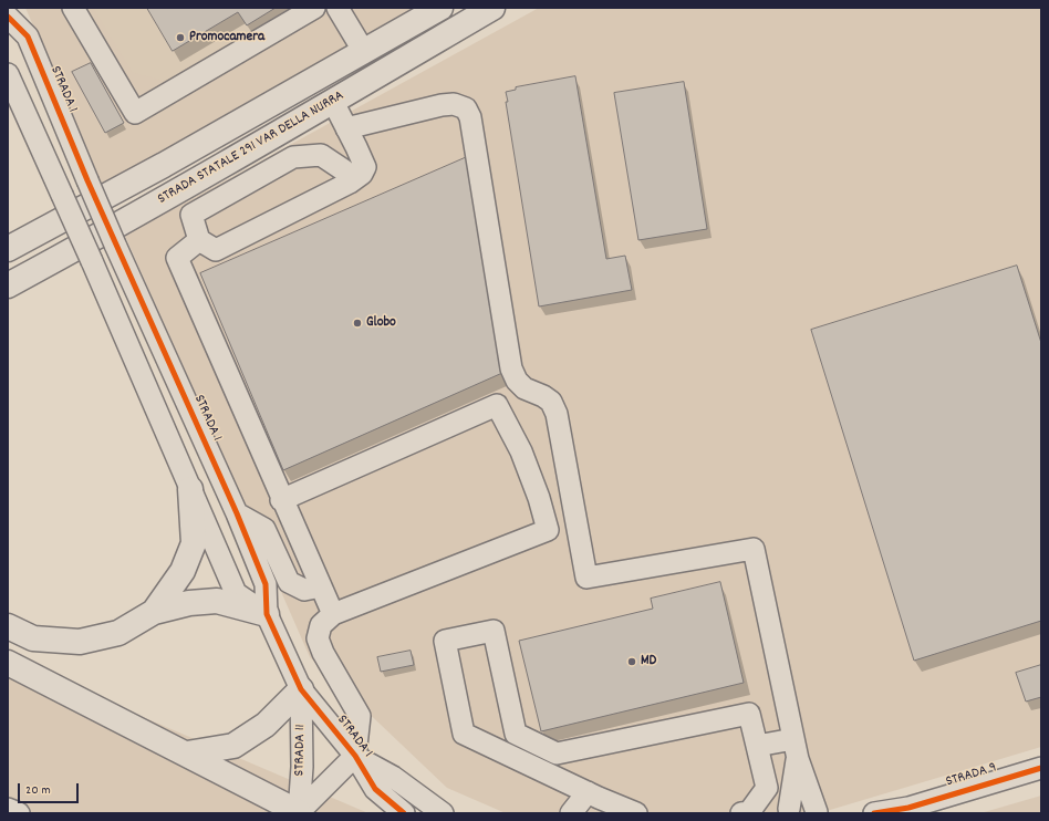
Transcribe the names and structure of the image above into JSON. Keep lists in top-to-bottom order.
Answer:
{
  "streets": {
    "main road": ["STRADA STATALE 291 VAR DELLA NURRA"],
    "street": ["STRADA 1", "STRADA 11", "STRADA 9"]
  },
  "crossings": [
    ["STRADA 1", "STRADA 11"]
  ],
  "places": ["Promocamera", "Globo", "MD"],
  "scale_bar": "20 m"
}
